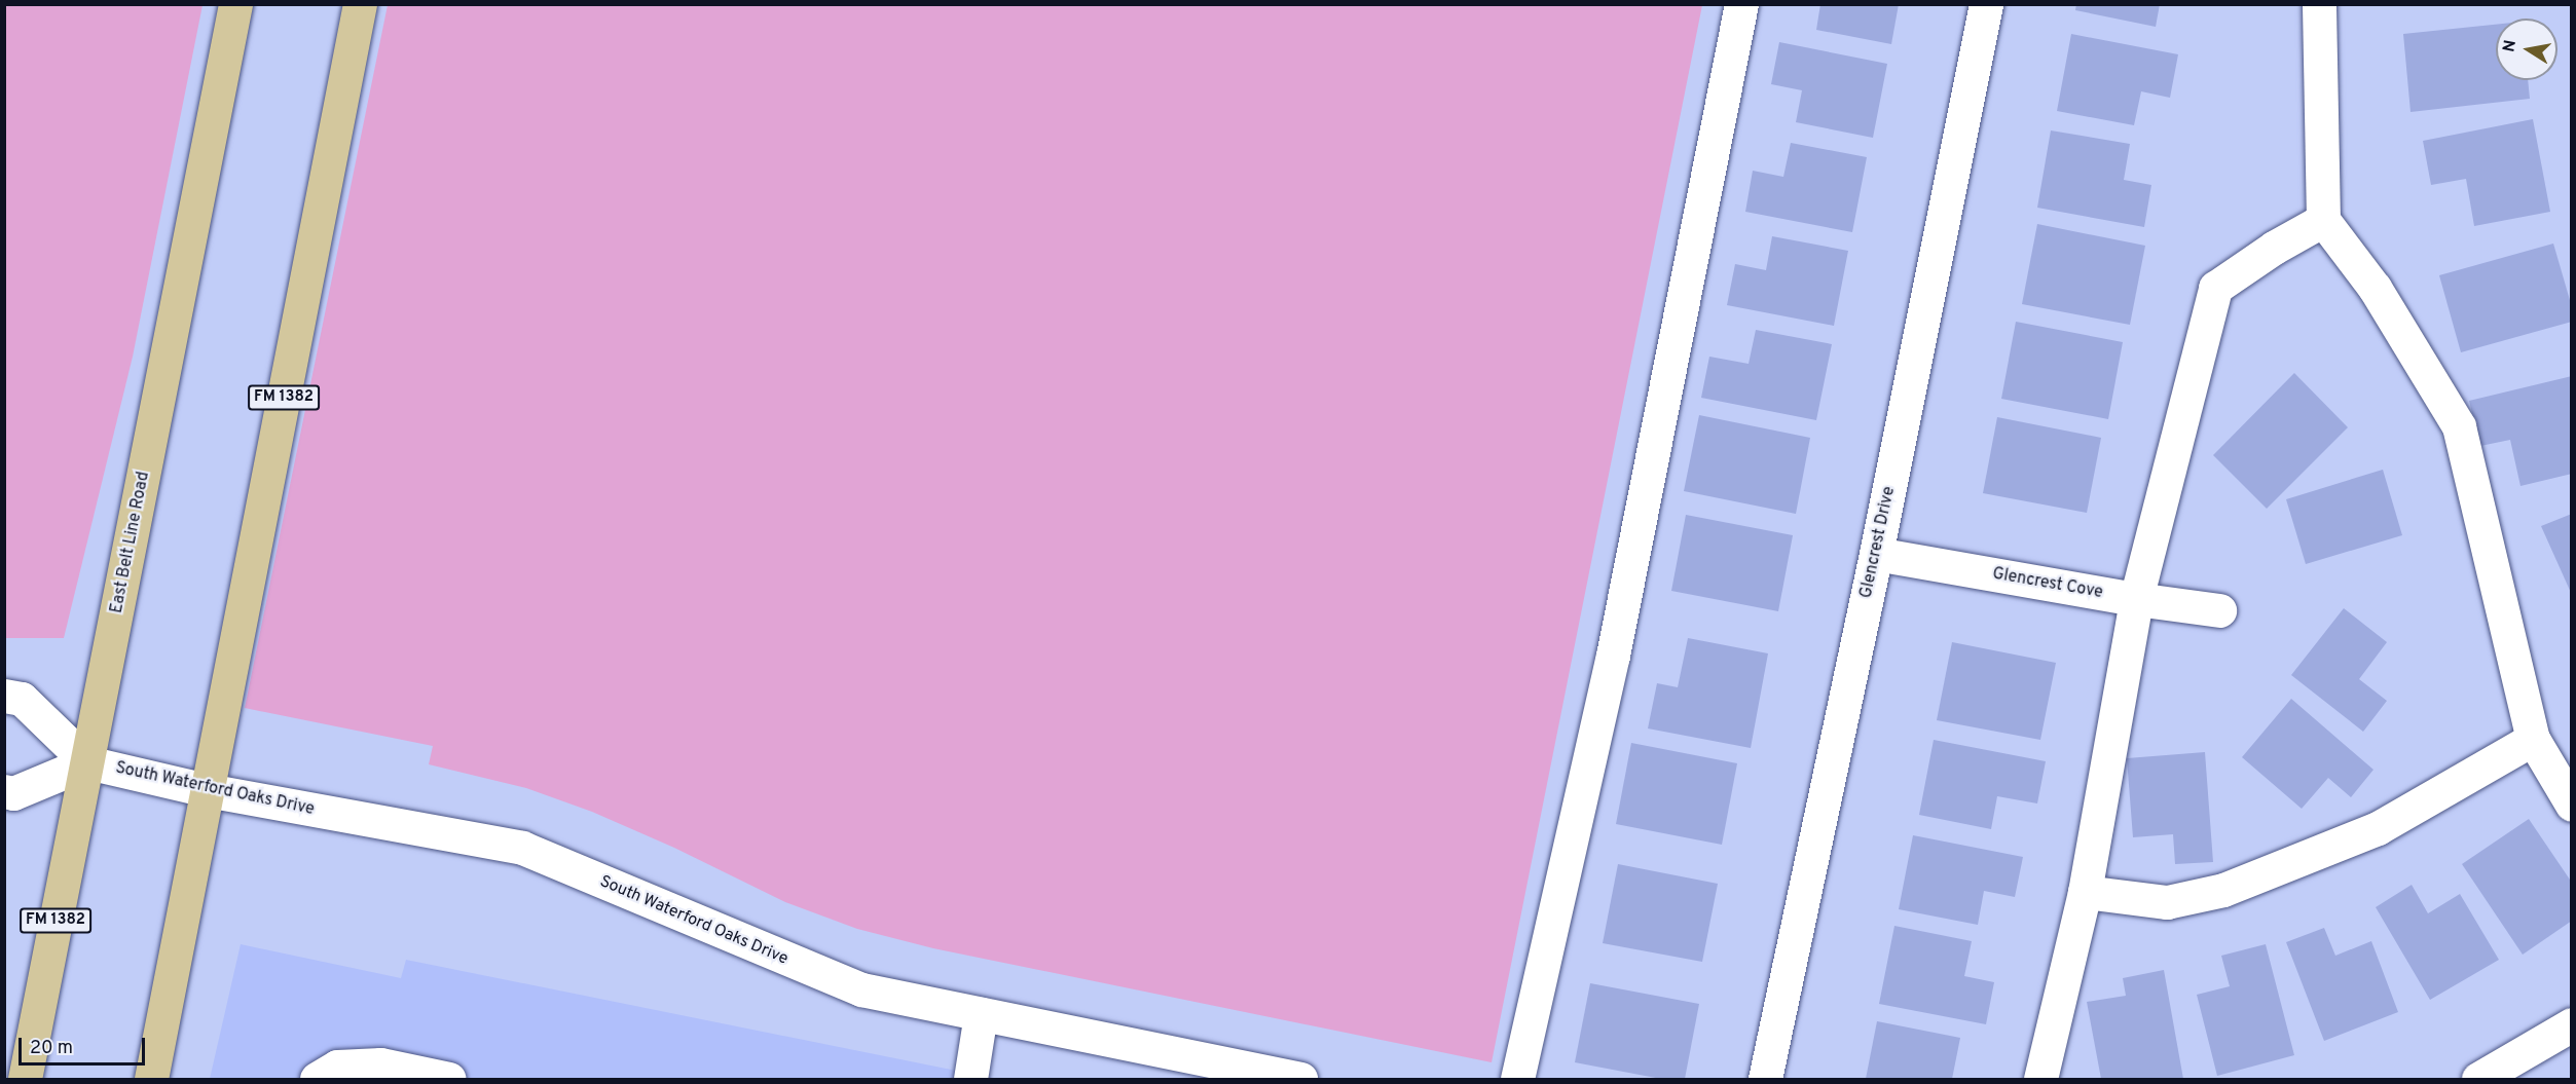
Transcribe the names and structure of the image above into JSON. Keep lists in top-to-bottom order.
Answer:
{
  "streets": {
    "main road": ["FM 1382", "East Belt Line Road"],
    "street": ["Glencrest Drive", "Glencrest Cove", "South Waterford Oaks Drive"]
  },
  "crossings": [
    ["FM 1382", "South Waterford Oaks Drive"],
    ["East Belt Line Road", "South Waterford Oaks Drive"],
    ["Glencrest Drive", "Glencrest Cove"]
  ],
  "scale_bar": "20 m",
  "north": "left"
}
